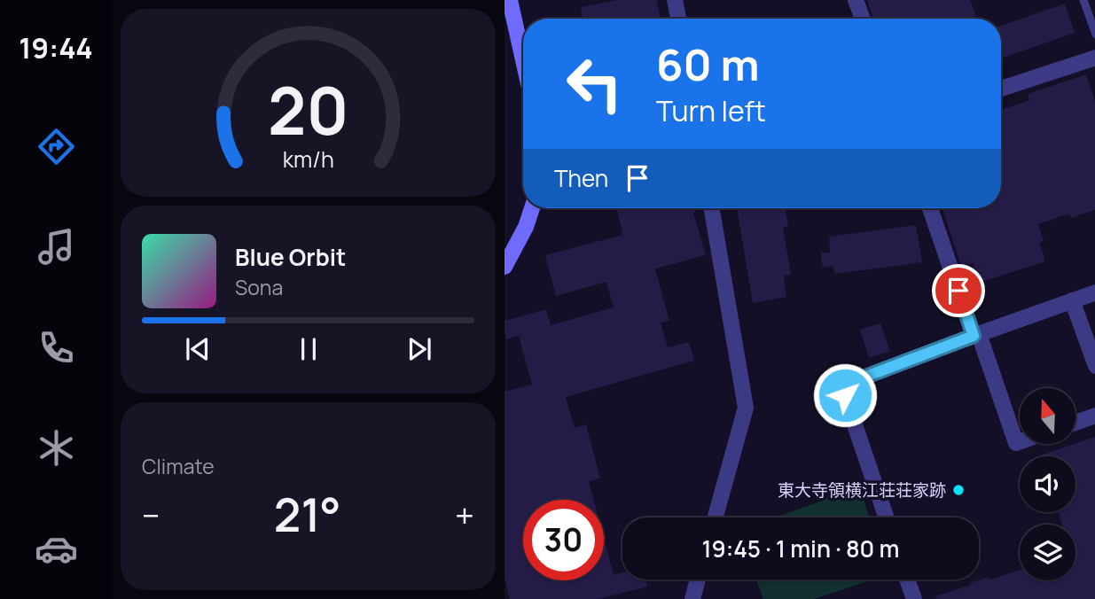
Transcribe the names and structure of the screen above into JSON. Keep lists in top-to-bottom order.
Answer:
{
  "places": ["東大寺領横江荘荘家跡"],
  "north": "top",
  "page": {
    "tabs": "19:44",
    "turn": ["60 m", "Turn left"],
    "then": "Then",
    "song": ["Blue Orbit", "Sona"],
    "tile": "Climate",
    "heat": ["−", "21°", "+"],
    "limit": "30",
    "trip": "19:45 · 1 min · 80 m",
    "gauge": ["20", "km/h"]
  }
}
